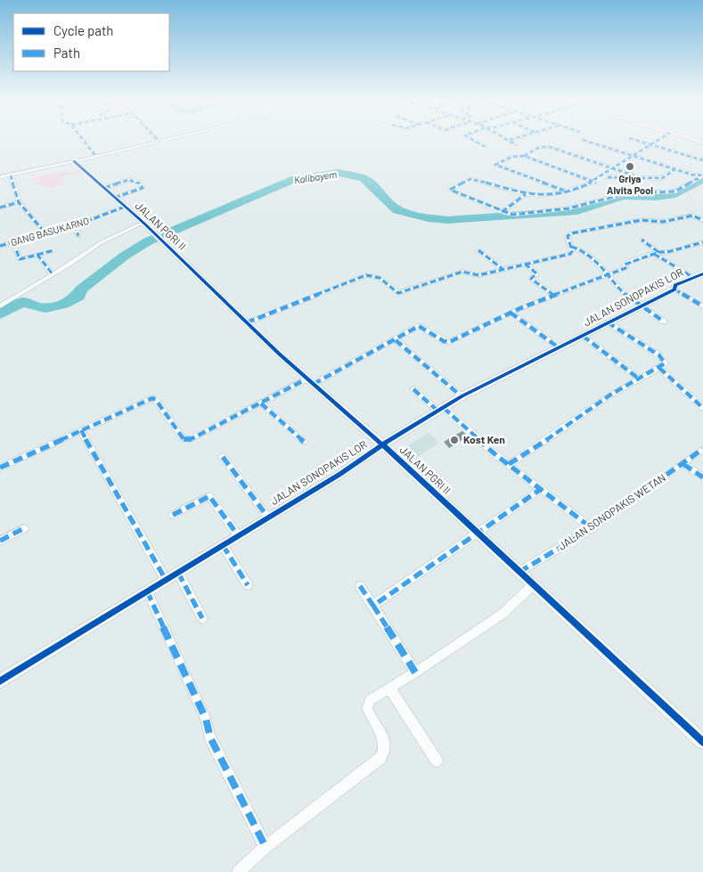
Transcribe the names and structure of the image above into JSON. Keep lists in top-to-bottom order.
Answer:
{
  "streets": {
    "street": [
      "JALAN PGRI II",
      "GANG BASUKARNO",
      "JALAN SONOPAKIS LOR",
      "JALAN SONOPAKIS WETAN"
    ]
  },
  "crossings": [
    ["JALAN PGRI II", "GANG BASUKARNO"],
    ["JALAN PGRI II", "JALAN SONOPAKIS LOR"],
    ["JALAN PGRI II", "JALAN SONOPAKIS WETAN"]
  ],
  "water": ["Kalibayem"],
  "places": ["Griya Alvita Pool", "Kost Ken"],
  "legend": ["Cycle path", "Path"]
}
